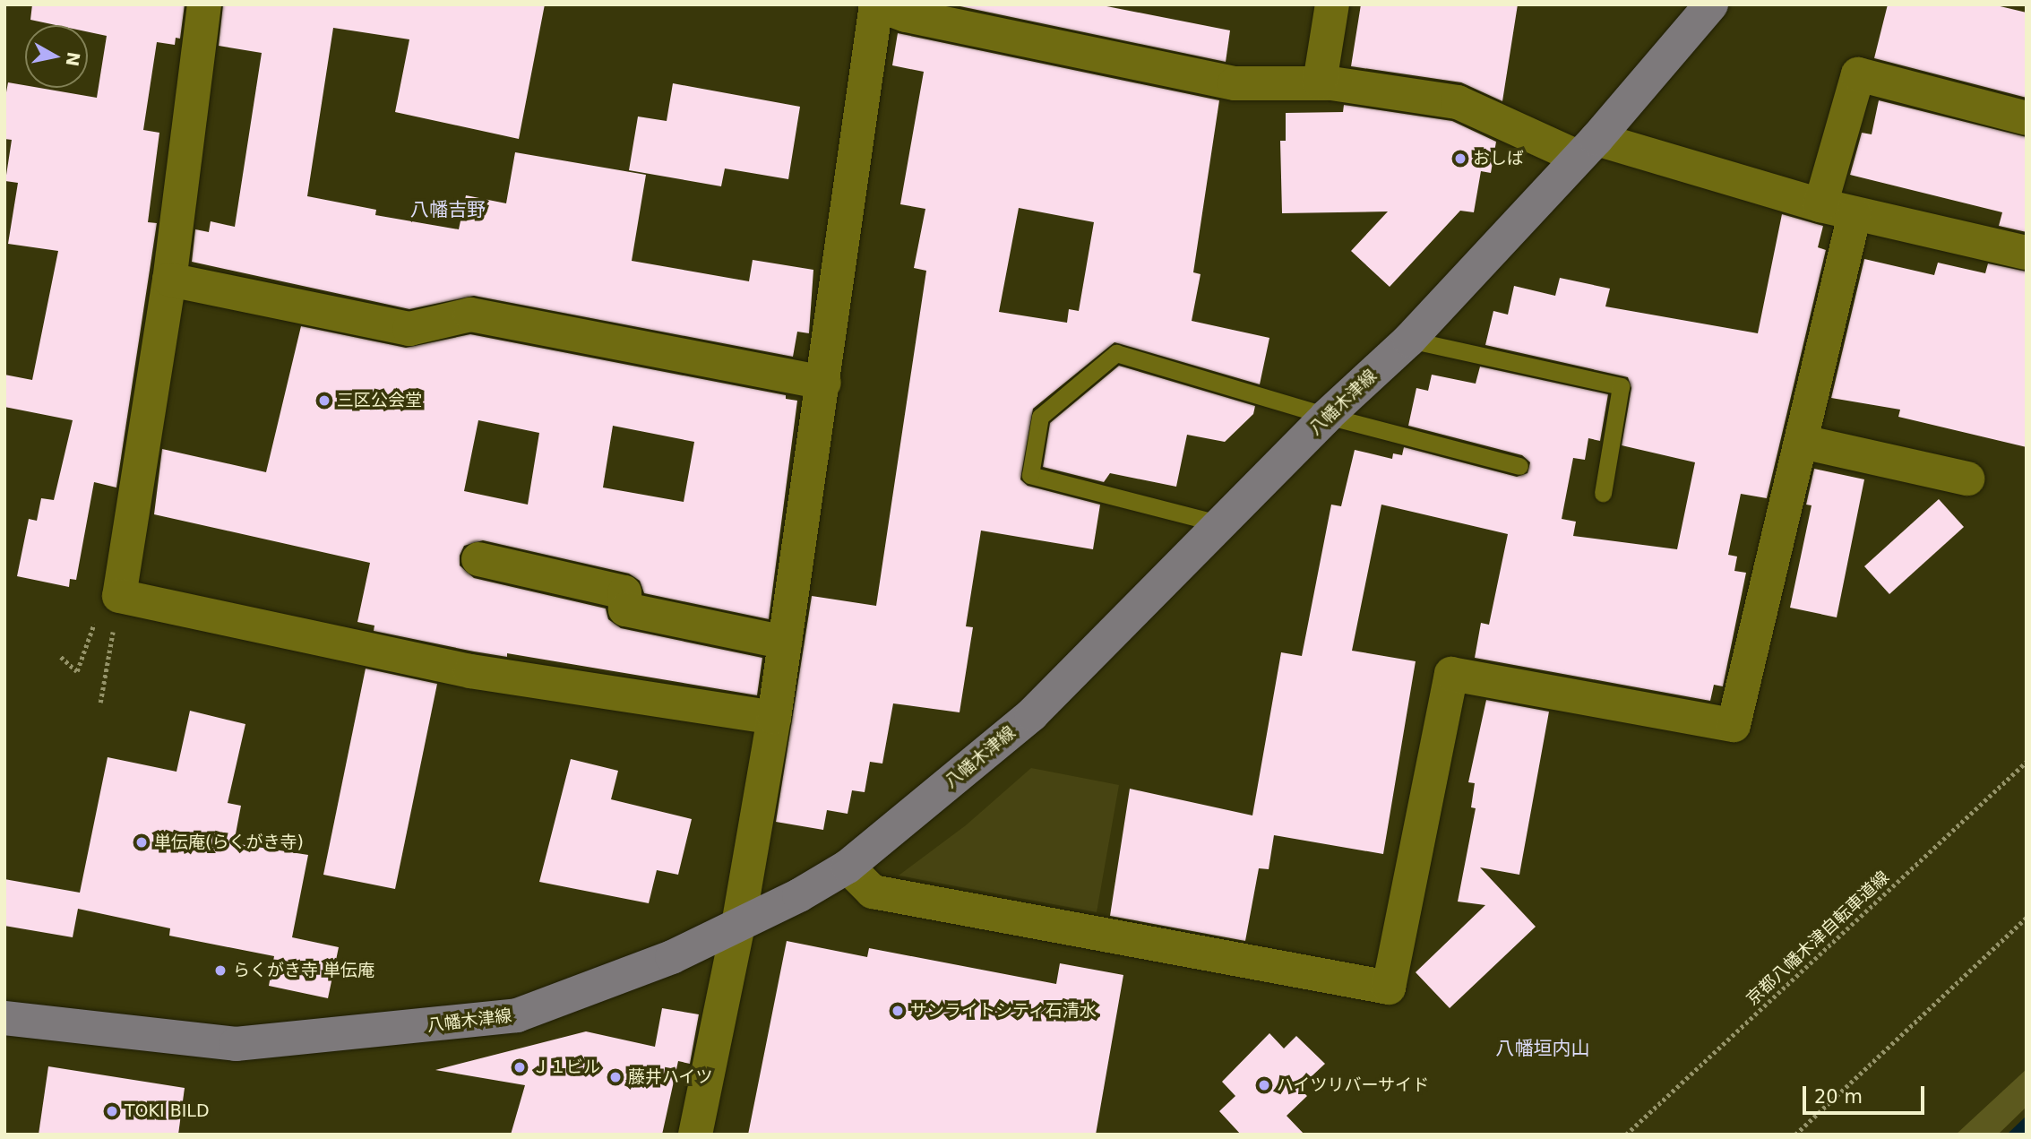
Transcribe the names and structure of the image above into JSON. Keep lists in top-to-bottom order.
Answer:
{
  "streets": {
    "main road": ["八幡木津線"],
    "path": ["京都八幡木津自転車道線"]
  },
  "districts": ["八幡吉野", "八幡垣内山"],
  "places": [
    "おしば",
    "三区公会堂",
    "単伝庵(らくがき寺)",
    "らくがき寺 単伝庵",
    "サンライトシティ石清水",
    "Ｊ１ビル",
    "藤井ハイツ",
    "ハイツリバーサイド",
    "TOKI BILD"
  ],
  "scale_bar": "20 m",
  "north": "right"
}
